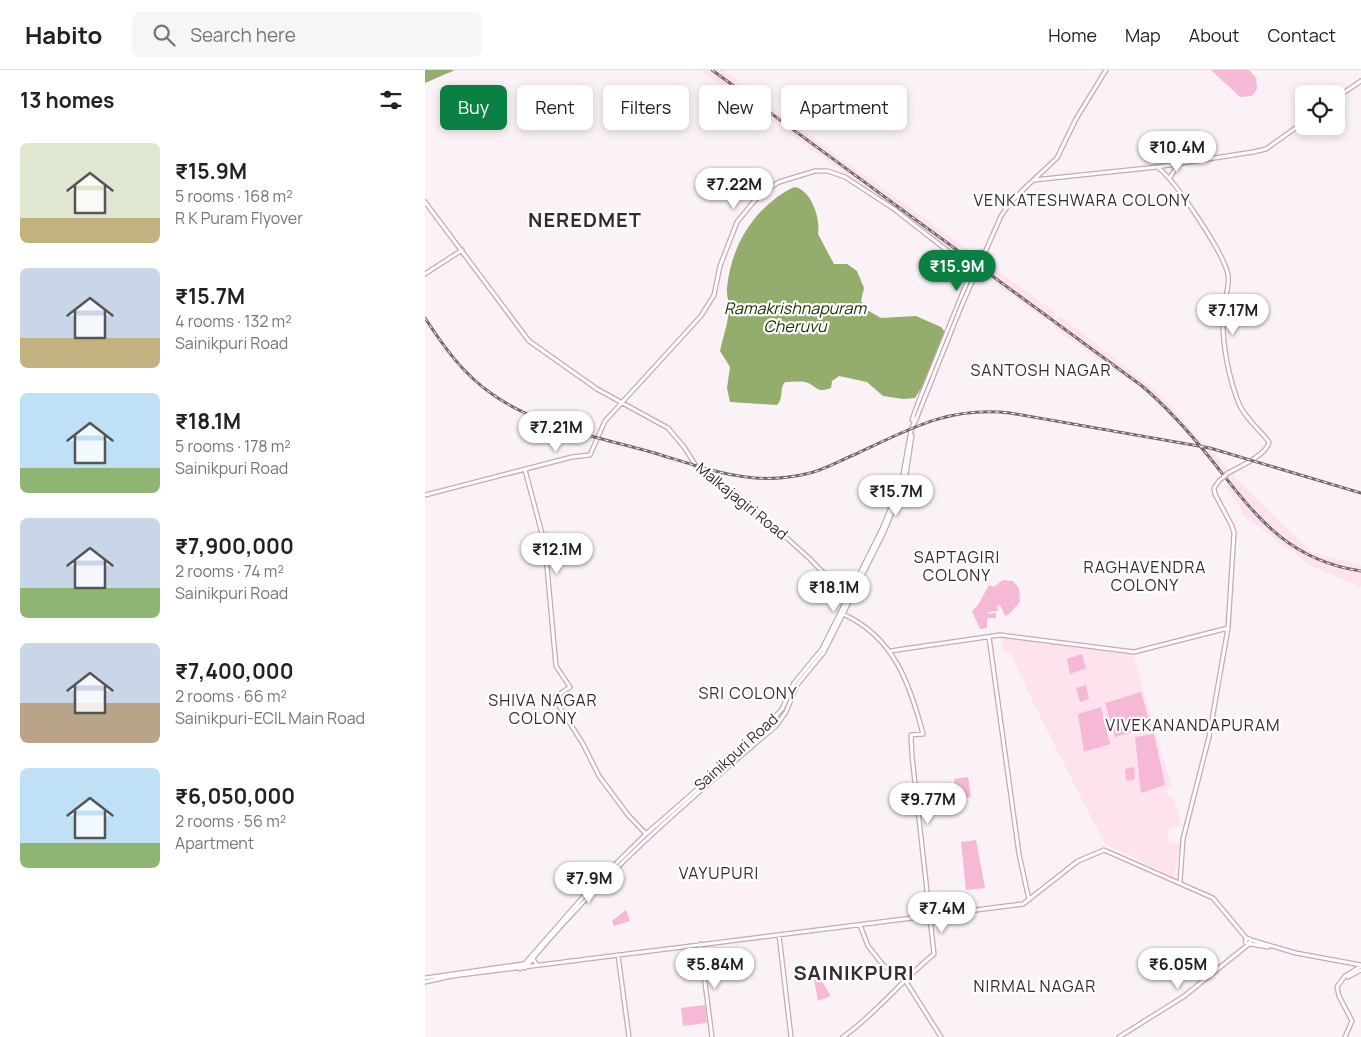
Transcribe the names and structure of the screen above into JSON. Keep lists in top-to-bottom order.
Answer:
{
  "streets": {
    "street": ["Malkajagiri Road", "Sainikpuri Road"]
  },
  "crossings": [
    ["Malkajagiri Road", "Sainikpuri Road"]
  ],
  "districts": [
    "VENKATESHWARA COLONY",
    "NEREDMET",
    "SANTOSH NAGAR",
    "SAPTAGIRI COLONY",
    "RAGHAVENDRA COLONY",
    "SRI COLONY",
    "SHIVA NAGAR COLONY",
    "VIVEKANANDAPURAM",
    "VAYUPURI",
    "SAINIKPURI",
    "NIRMAL NAGAR"
  ],
  "water": ["Ramakrishnapuram Cheruvu"],
  "page": {
    "header": "Habito",
    "search": "Search here",
    "nav": [
      "Home",
      "Map",
      "About",
      "Contact"
    ],
    "heading": "13 homes",
    "chip": [
      "Buy",
      "Rent",
      "Filters",
      "New",
      "Apartment"
    ],
    "list": [
      {
        "name": "₹15.9M",
        "note": "5 rooms · 168 m² · R K Puram Flyover"
      },
      {
        "name": "₹15.7M",
        "note": "4 rooms · 132 m² · Sainikpuri Road"
      },
      {
        "name": "₹18.1M",
        "note": "5 rooms · 178 m² · Sainikpuri Road"
      },
      {
        "name": "₹7,900,000",
        "note": "2 rooms · 74 m² · Sainikpuri Road"
      },
      {
        "name": "₹7,400,000",
        "note": "2 rooms · 66 m² · Sainikpuri-ECIL Main Road"
      },
      {
        "name": "₹6,050,000",
        "note": "2 rooms · 56 m² · Apartment"
      }
    ],
    "price": [
      "₹10.4M",
      "₹7.22M",
      "₹15.9M",
      "₹7.17M",
      "₹7.21M",
      "₹15.7M",
      "₹12.1M",
      "₹18.1M",
      "₹9.77M",
      "₹7.9M",
      "₹7.4M",
      "₹5.84M",
      "₹6.05M"
    ]
  }
}
